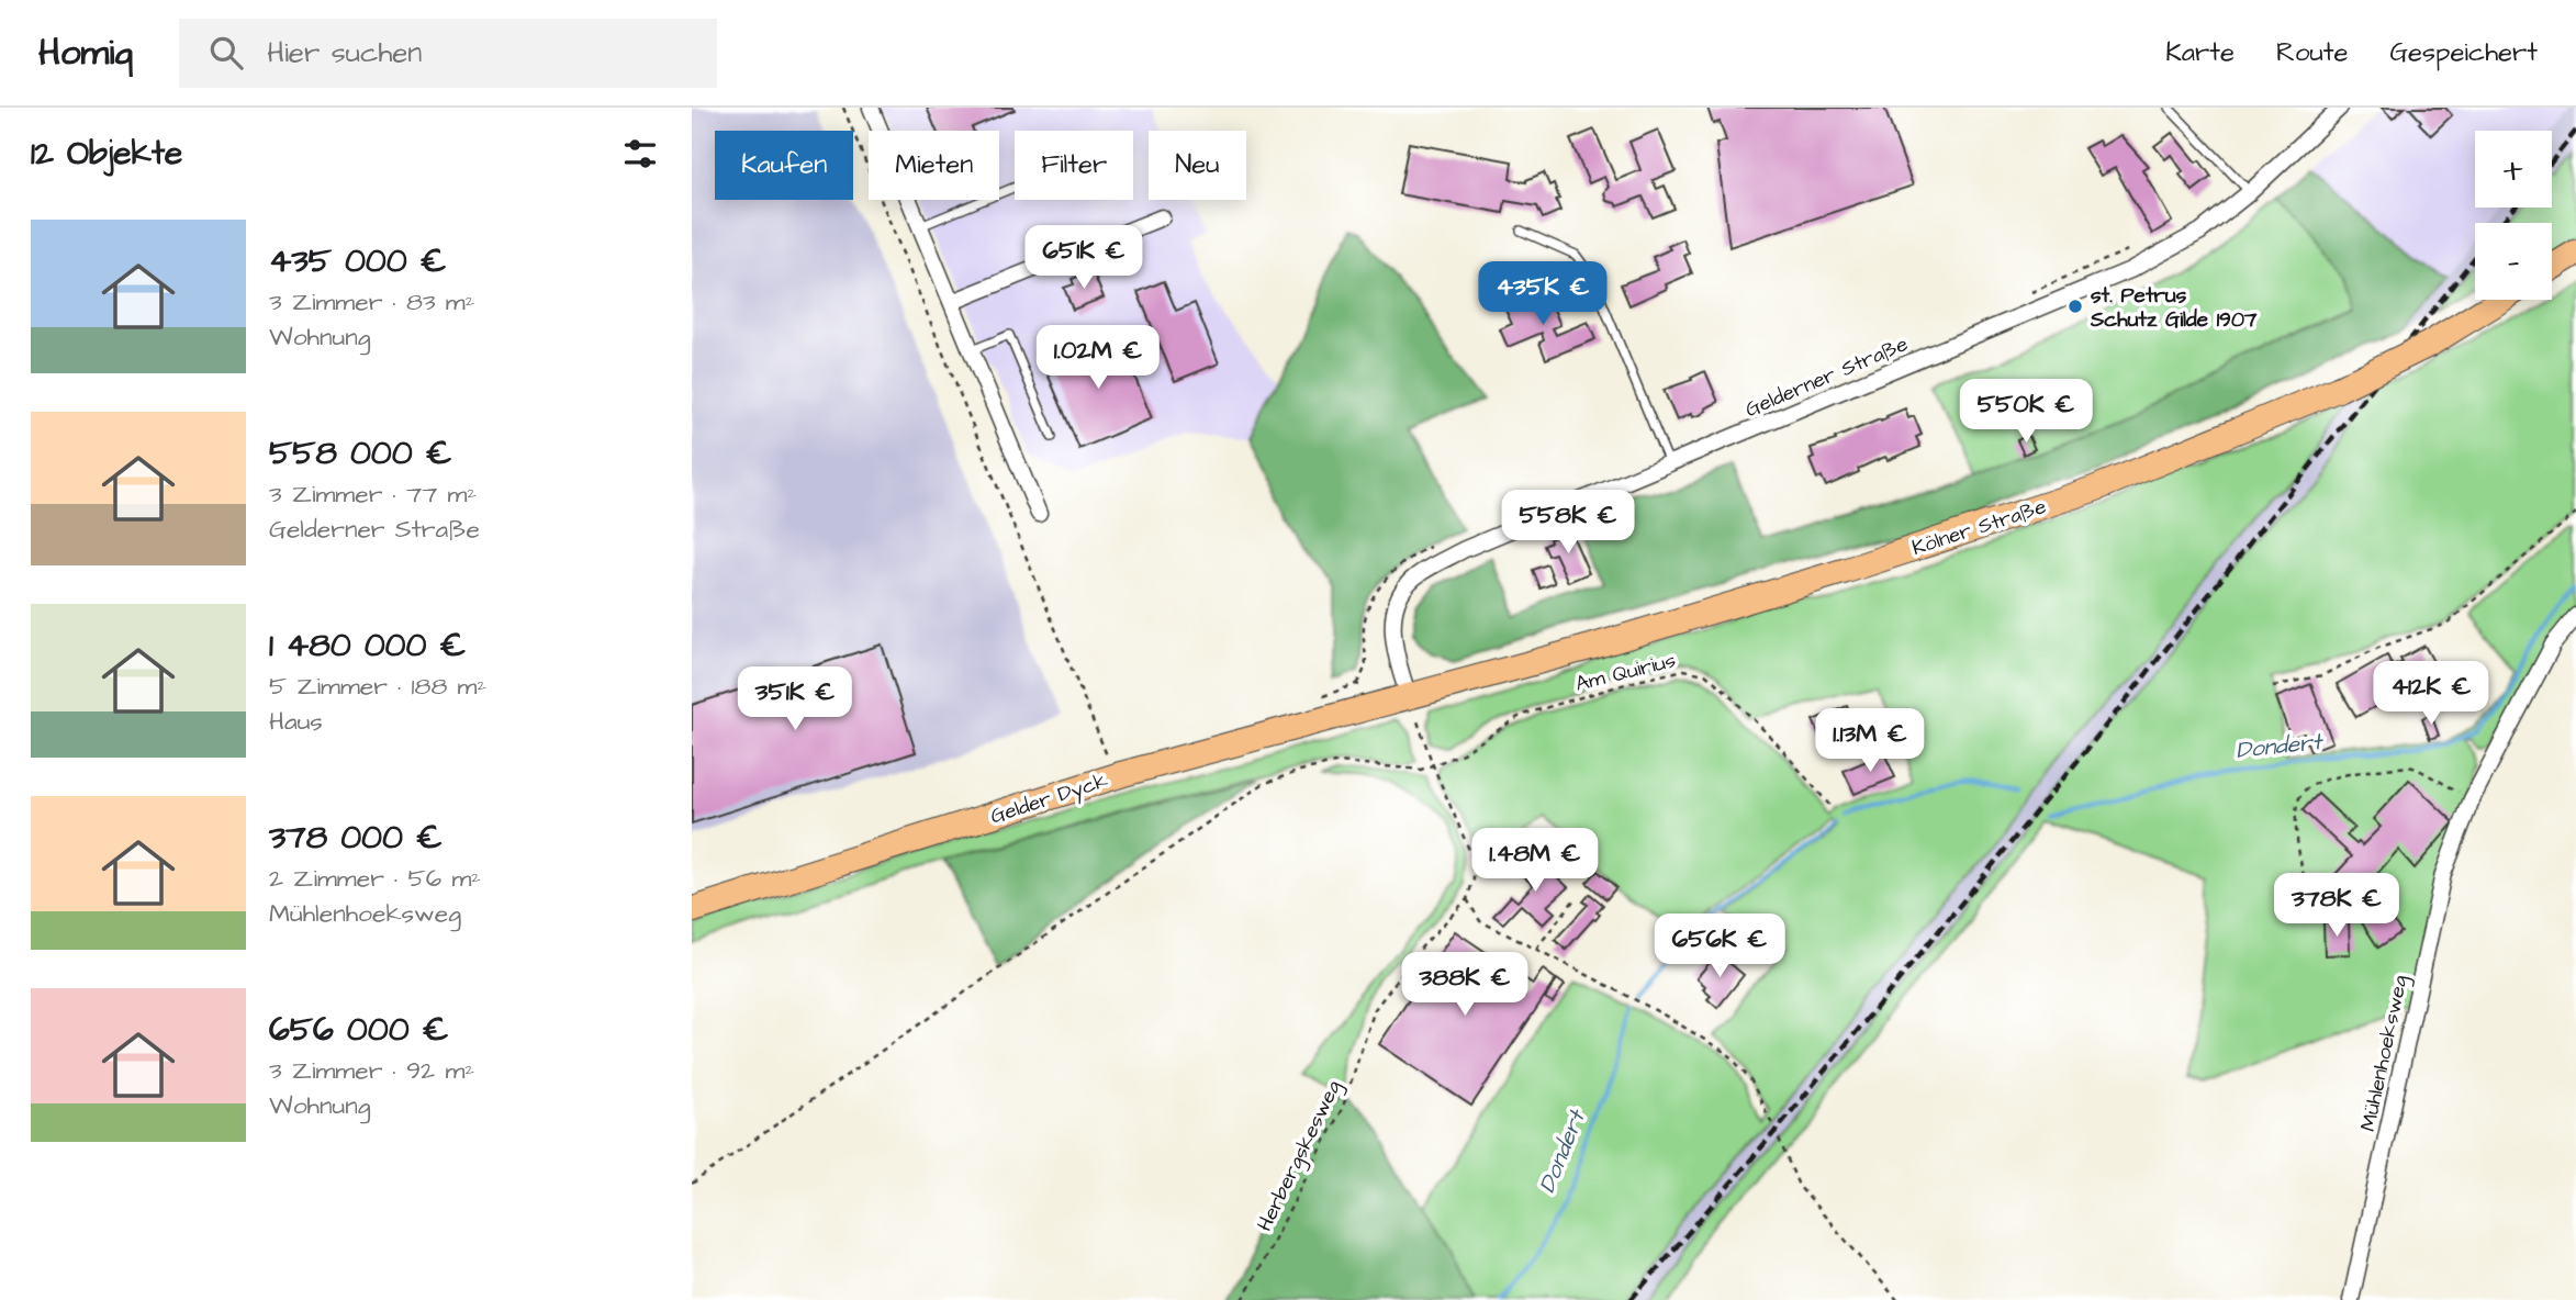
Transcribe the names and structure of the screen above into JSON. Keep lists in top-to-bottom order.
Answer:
{
  "streets": {
    "main road": ["Kölner Straße", "Gelder Dyck"],
    "street": ["Gelderner Straße", "Mühlenhoeksweg"],
    "path": ["Am Quirius", "Herbergskesweg"]
  },
  "crossings": [
    ["Gelderner Straße", "Kölner Straße"],
    ["Gelderner Straße", "Gelder Dyck"],
    ["Kölner Straße", "Gelder Dyck"]
  ],
  "water": ["Dondert"],
  "places": ["st. Petrus Schutz Gilde 1907"],
  "page": {
    "header": "Homiq",
    "search": "Hier suchen",
    "nav": ["Karte", "Route", "Gespeichert"],
    "heading": "12 Objekte",
    "map_buttons": ["+", "−"],
    "chip": [
      "Kaufen",
      "Mieten",
      "Filter",
      "Neu"
    ],
    "list": [
      {
        "name": "435 000 €",
        "note": "3 Zimmer · 83 m² · Wohnung"
      },
      {
        "name": "558 000 €",
        "note": "3 Zimmer · 77 m² · Gelderner Straße"
      },
      {
        "name": "1 480 000 €",
        "note": "5 Zimmer · 188 m² · Haus"
      },
      {
        "name": "378 000 €",
        "note": "2 Zimmer · 56 m² · Mühlenhoeksweg"
      },
      {
        "name": "656 000 €",
        "note": "3 Zimmer · 92 m² · Wohnung"
      }
    ],
    "price": [
      "651K €",
      "435K €",
      "1.02M €",
      "550K €",
      "558K €",
      "412K €",
      "351K €",
      "1.13M €",
      "1.48M €",
      "378K €",
      "656K €",
      "388K €"
    ]
  }
}
